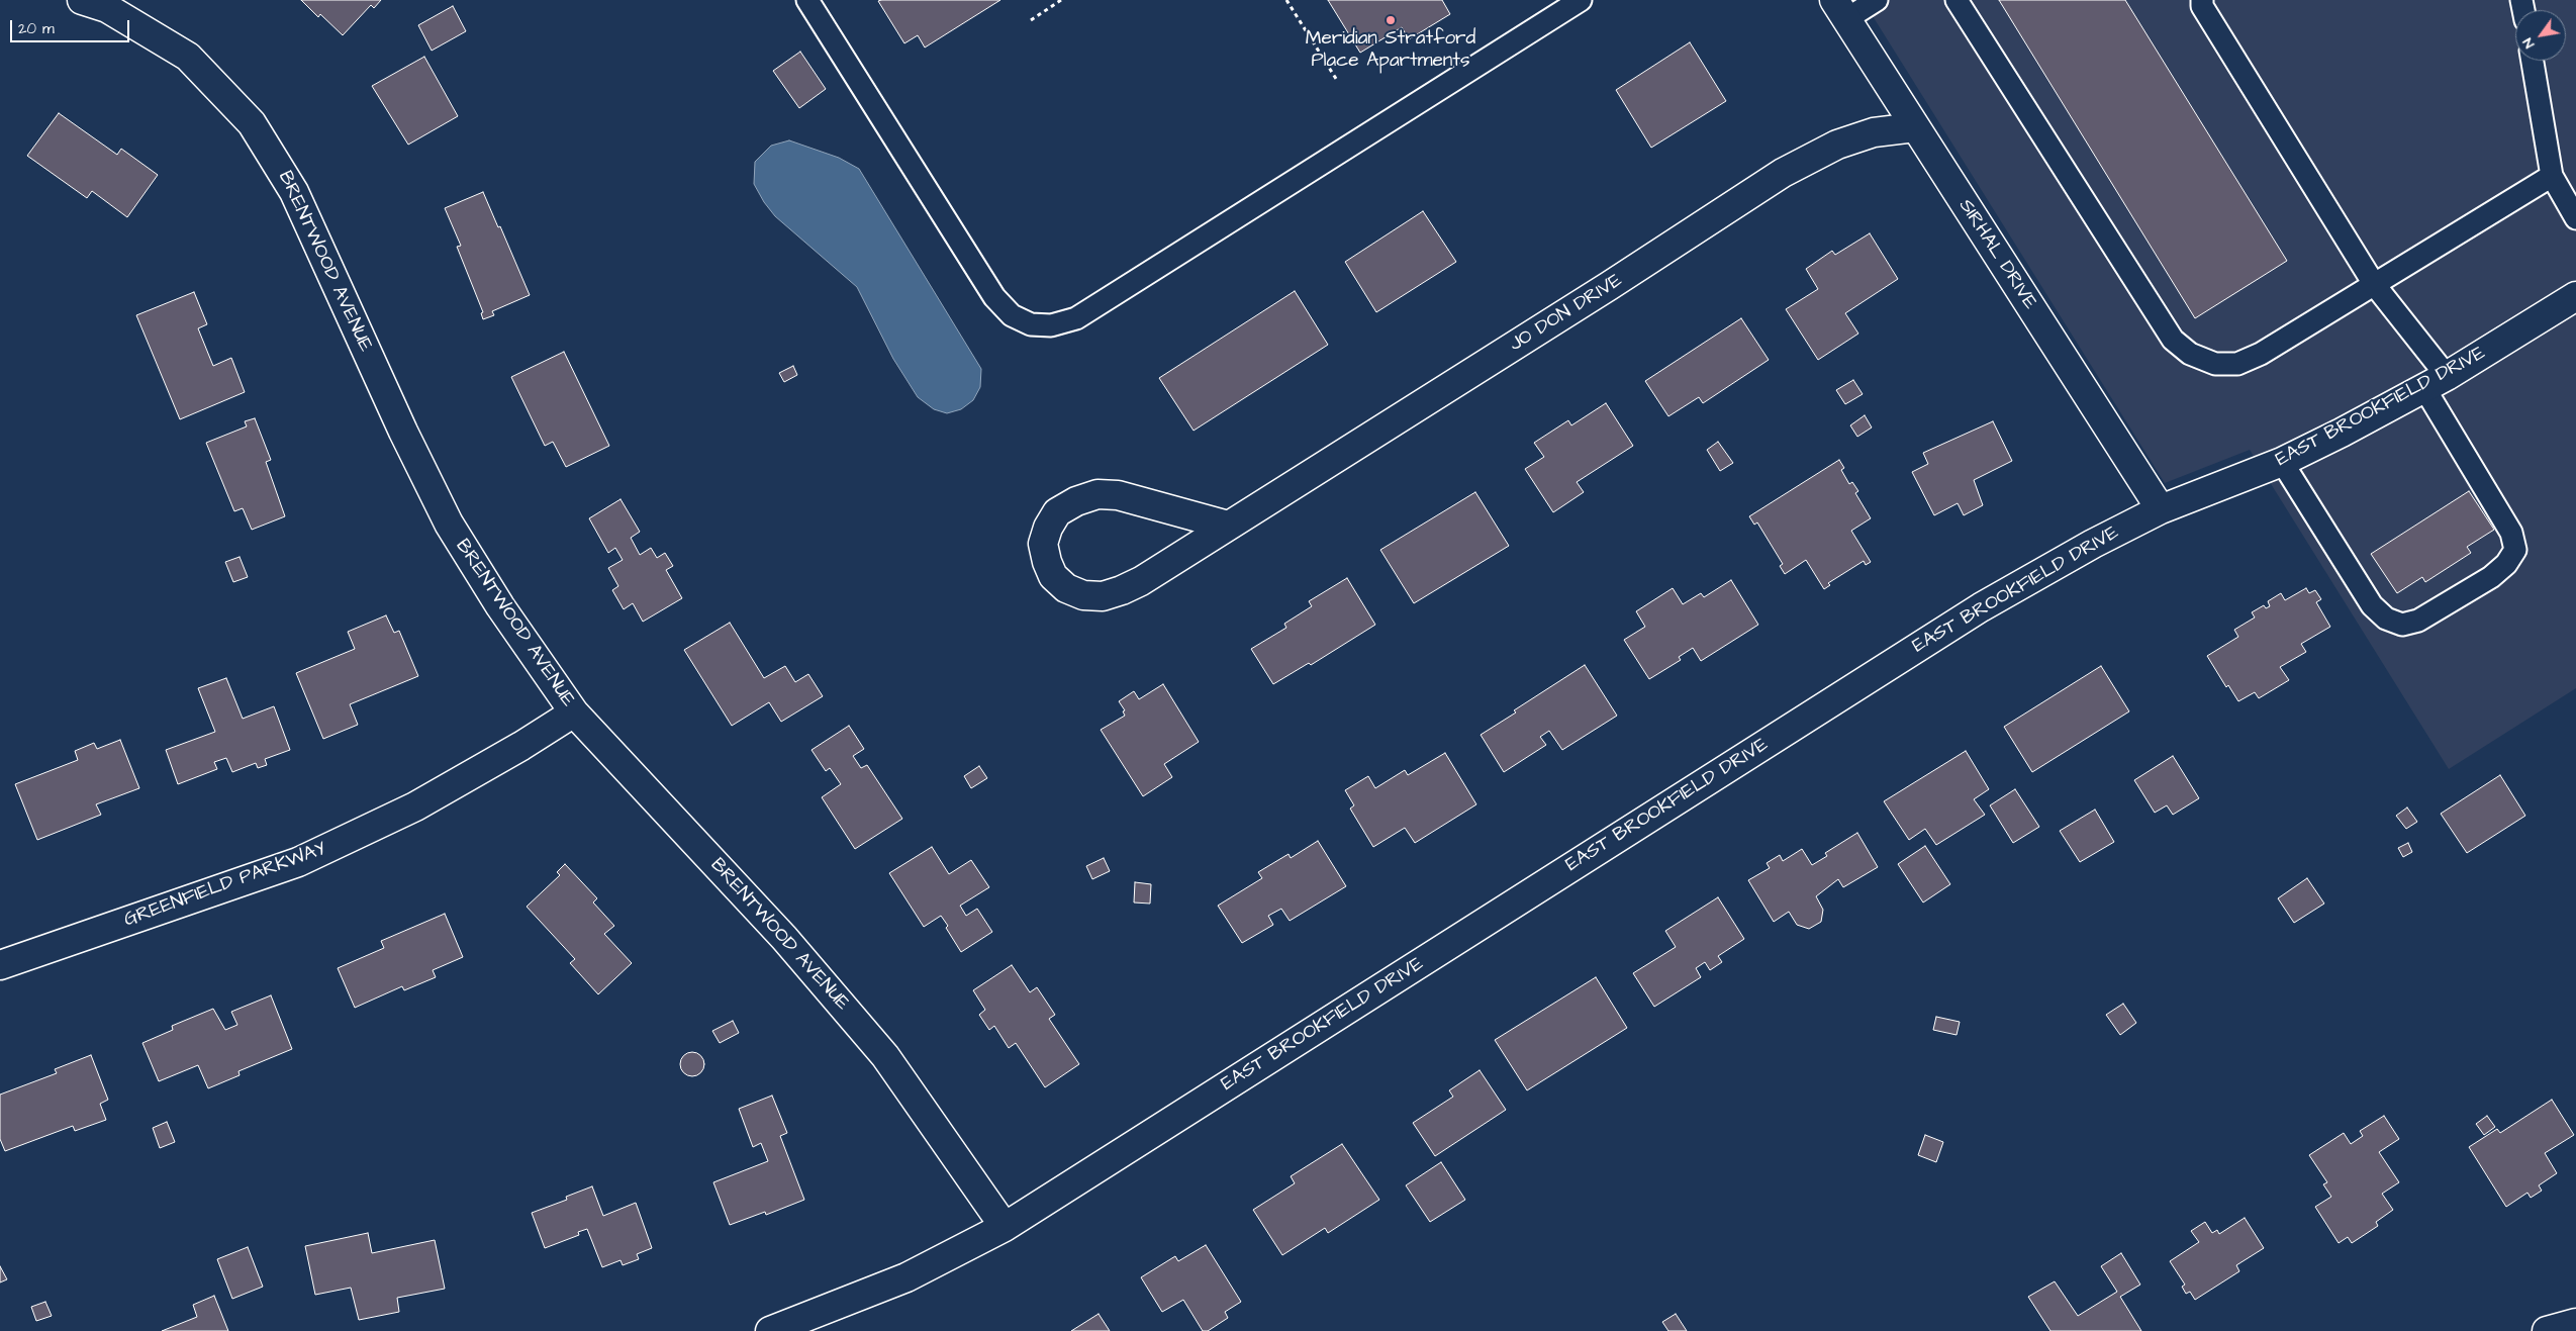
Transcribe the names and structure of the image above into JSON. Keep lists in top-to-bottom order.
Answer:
{
  "streets": {
    "street": [
      "SIRHAL DRIVE",
      "BRENTWOOD AVENUE",
      "JO DON DRIVE",
      "EAST BROOKFIELD DRIVE",
      "GREENFIELD PARKWAY"
    ]
  },
  "crossings": [
    ["SIRHAL DRIVE", "JO DON DRIVE"],
    ["SIRHAL DRIVE", "EAST BROOKFIELD DRIVE"],
    ["BRENTWOOD AVENUE", "EAST BROOKFIELD DRIVE"],
    ["BRENTWOOD AVENUE", "GREENFIELD PARKWAY"]
  ],
  "places": ["Meridian Stratford Place Apartments"],
  "scale_bar": "20 m",
  "north": "bottom left"
}
